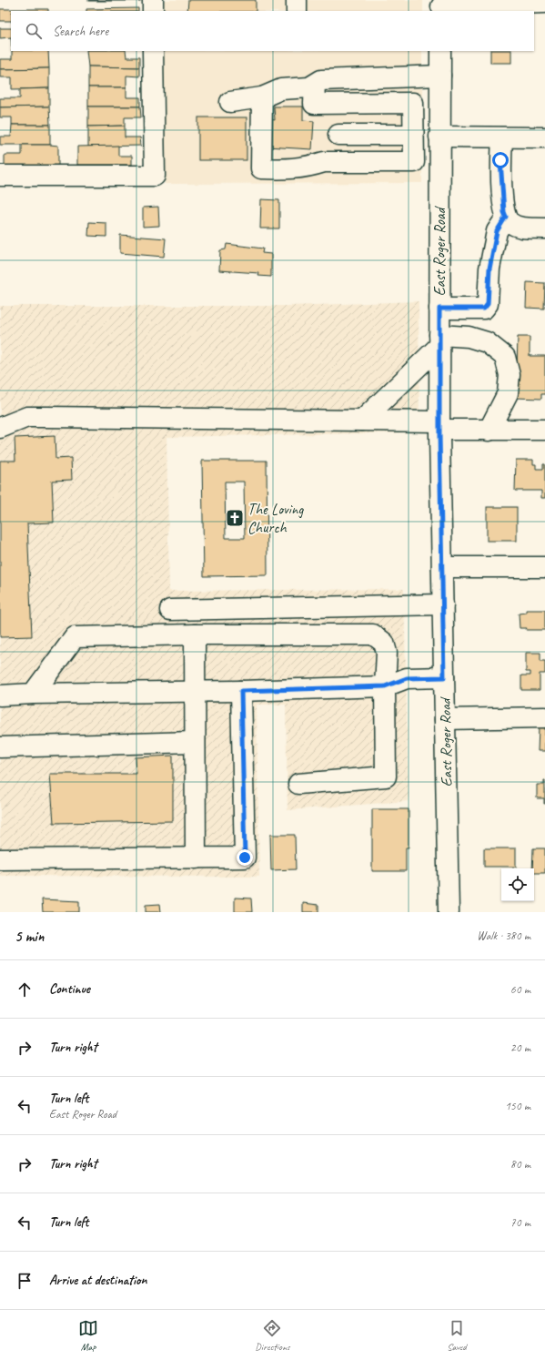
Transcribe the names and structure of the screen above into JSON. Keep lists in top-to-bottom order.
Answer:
{
  "streets": {
    "street": ["East Roger Road"]
  },
  "places": {
    "church": ["The Loving Church"]
  },
  "page": {
    "search": "Search here",
    "heading": ["5 min", "Walk · 380 m"],
    "list": [
      ["Continue", "60 m"],
      ["Turn right", "20 m"],
      ["Turn left", "East Roger Road", "150 m"],
      ["Turn right", "80 m"],
      ["Turn left", "70 m"],
      "Arrive at destination"
    ],
    "nav": ["Map", "Directions", "Saved"]
  }
}
